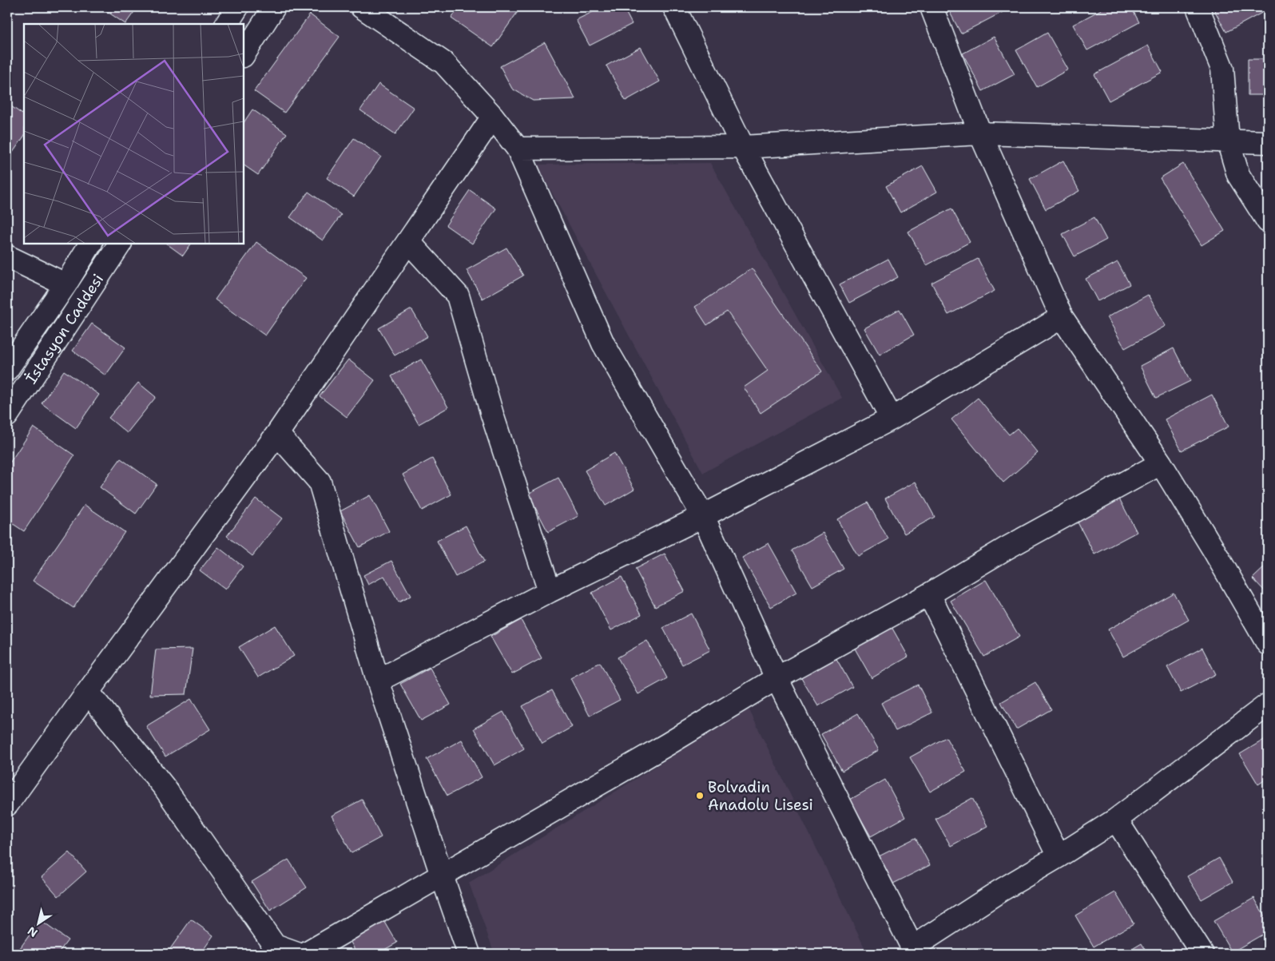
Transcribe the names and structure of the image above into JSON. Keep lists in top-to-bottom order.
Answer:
{
  "streets": {
    "street": ["İstasyon Caddesi"]
  },
  "places": ["Bolvadin Anadolu Lisesi"],
  "north": "bottom left"
}
